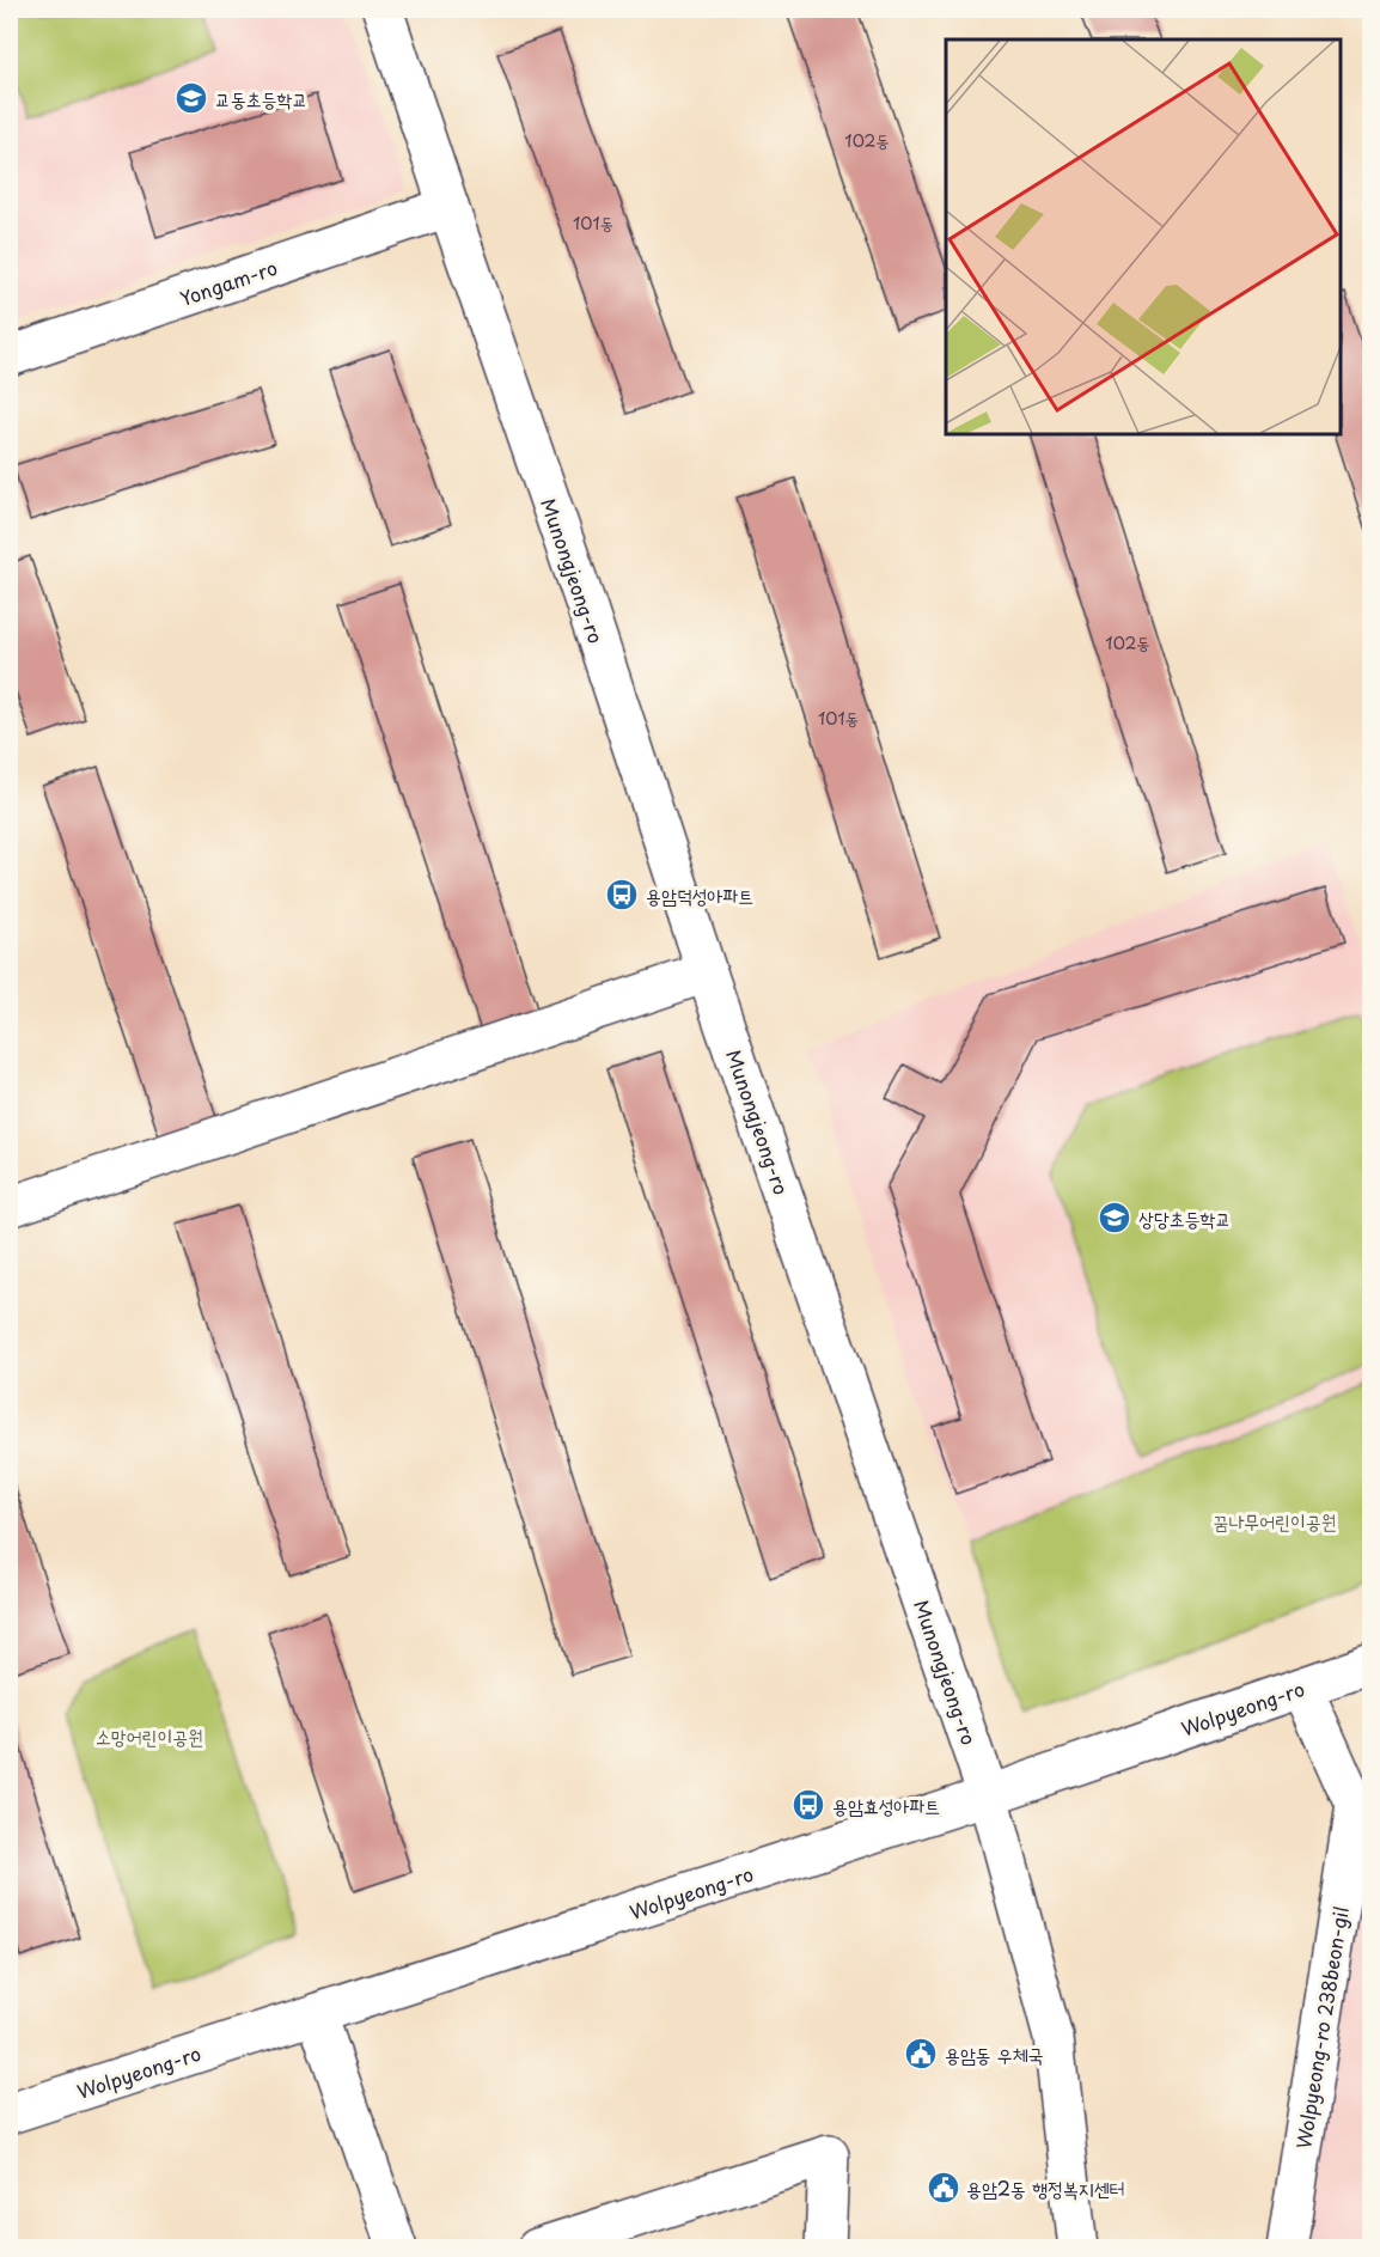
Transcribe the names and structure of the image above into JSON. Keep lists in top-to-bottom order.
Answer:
{
  "streets": {
    "street": [
      "Yongam-ro",
      "Munongjeong-ro",
      "Wolpyeong-ro",
      "Wolpyeong-ro 238beon-gil"
    ]
  },
  "crossings": [
    ["Yongam-ro", "Munongjeong-ro"],
    ["Munongjeong-ro", "Wolpyeong-ro"],
    ["Wolpyeong-ro", "Wolpyeong-ro 238beon-gil"]
  ],
  "parks": ["꿈나무어린이공원", "소망어린이공원"],
  "places": {
    "school or university": ["교동초등학교", "상당초등학교"],
    "bus stop": ["용암덕성아파트", "용암효성아파트"],
    "public building": ["용암동 우체국", "용암2동 행정복지센터"]
  },
  "house_numbers": [
    "102동",
    "101동",
    "102동",
    "101동"
  ]
}
